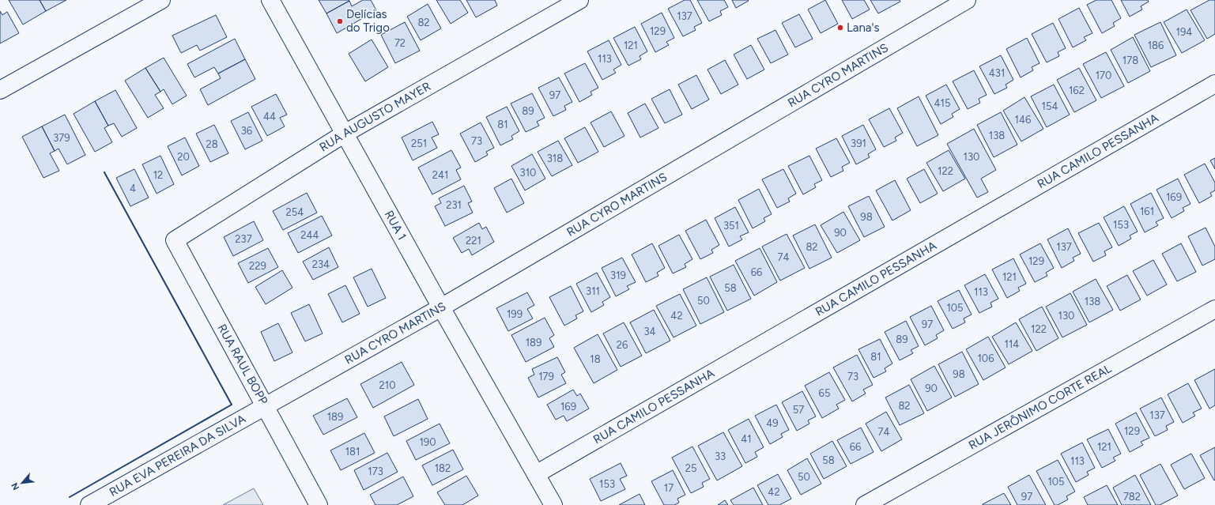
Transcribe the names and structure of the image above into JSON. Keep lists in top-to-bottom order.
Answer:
{
  "streets": {
    "street": [
      "RUA CYRO MARTINS",
      "RUA AUGUSTO MAYER",
      "RUA CAMILO PESSANHA",
      "RUA 1",
      "RUA RAUL BOPP",
      "RUA JERÔNIMO CORTE REAL",
      "RUA EVA PEREIRA DA SILVA"
    ]
  },
  "crossings": [
    ["RUA CYRO MARTINS", "RUA 1"],
    ["RUA CYRO MARTINS", "RUA RAUL BOPP"],
    ["RUA CYRO MARTINS", "RUA EVA PEREIRA DA SILVA"],
    ["RUA AUGUSTO MAYER", "RUA 1"],
    ["RUA AUGUSTO MAYER", "RUA RAUL BOPP"],
    ["RUA CAMILO PESSANHA", "RUA 1"],
    ["RUA RAUL BOPP", "RUA EVA PEREIRA DA SILVA"]
  ],
  "places": ["Delícias do Trigo", "Lana's"],
  "house_numbers": [
    "137",
    "82",
    "129",
    "194",
    "72",
    "121",
    "186",
    "113",
    "178",
    "431",
    "170",
    "162",
    "97",
    "415",
    "154",
    "89",
    "44",
    "146",
    "81",
    "36",
    "138",
    "379",
    "73",
    "251",
    "391",
    "28",
    "20",
    "130",
    "318",
    "122",
    "310",
    "12",
    "241",
    "4",
    "169",
    "231",
    "161",
    "254",
    "98",
    "153",
    "351",
    "90",
    "244",
    "237",
    "221",
    "82",
    "137",
    "74",
    "129",
    "234",
    "229",
    "66",
    "319",
    "121",
    "58",
    "311",
    "113",
    "50",
    "138",
    "105",
    "199",
    "42",
    "130",
    "97",
    "122",
    "34",
    "89",
    "189",
    "114",
    "26",
    "81",
    "106",
    "18",
    "98",
    "179",
    "73",
    "210",
    "90",
    "65",
    "82",
    "169",
    "57",
    "137",
    "189",
    "49",
    "129",
    "74",
    "41",
    "190",
    "66",
    "121",
    "181",
    "33",
    "58",
    "113",
    "182",
    "25",
    "173",
    "50",
    "105",
    "153",
    "17",
    "42",
    "97",
    "782"
  ],
  "north": "bottom left"
}
